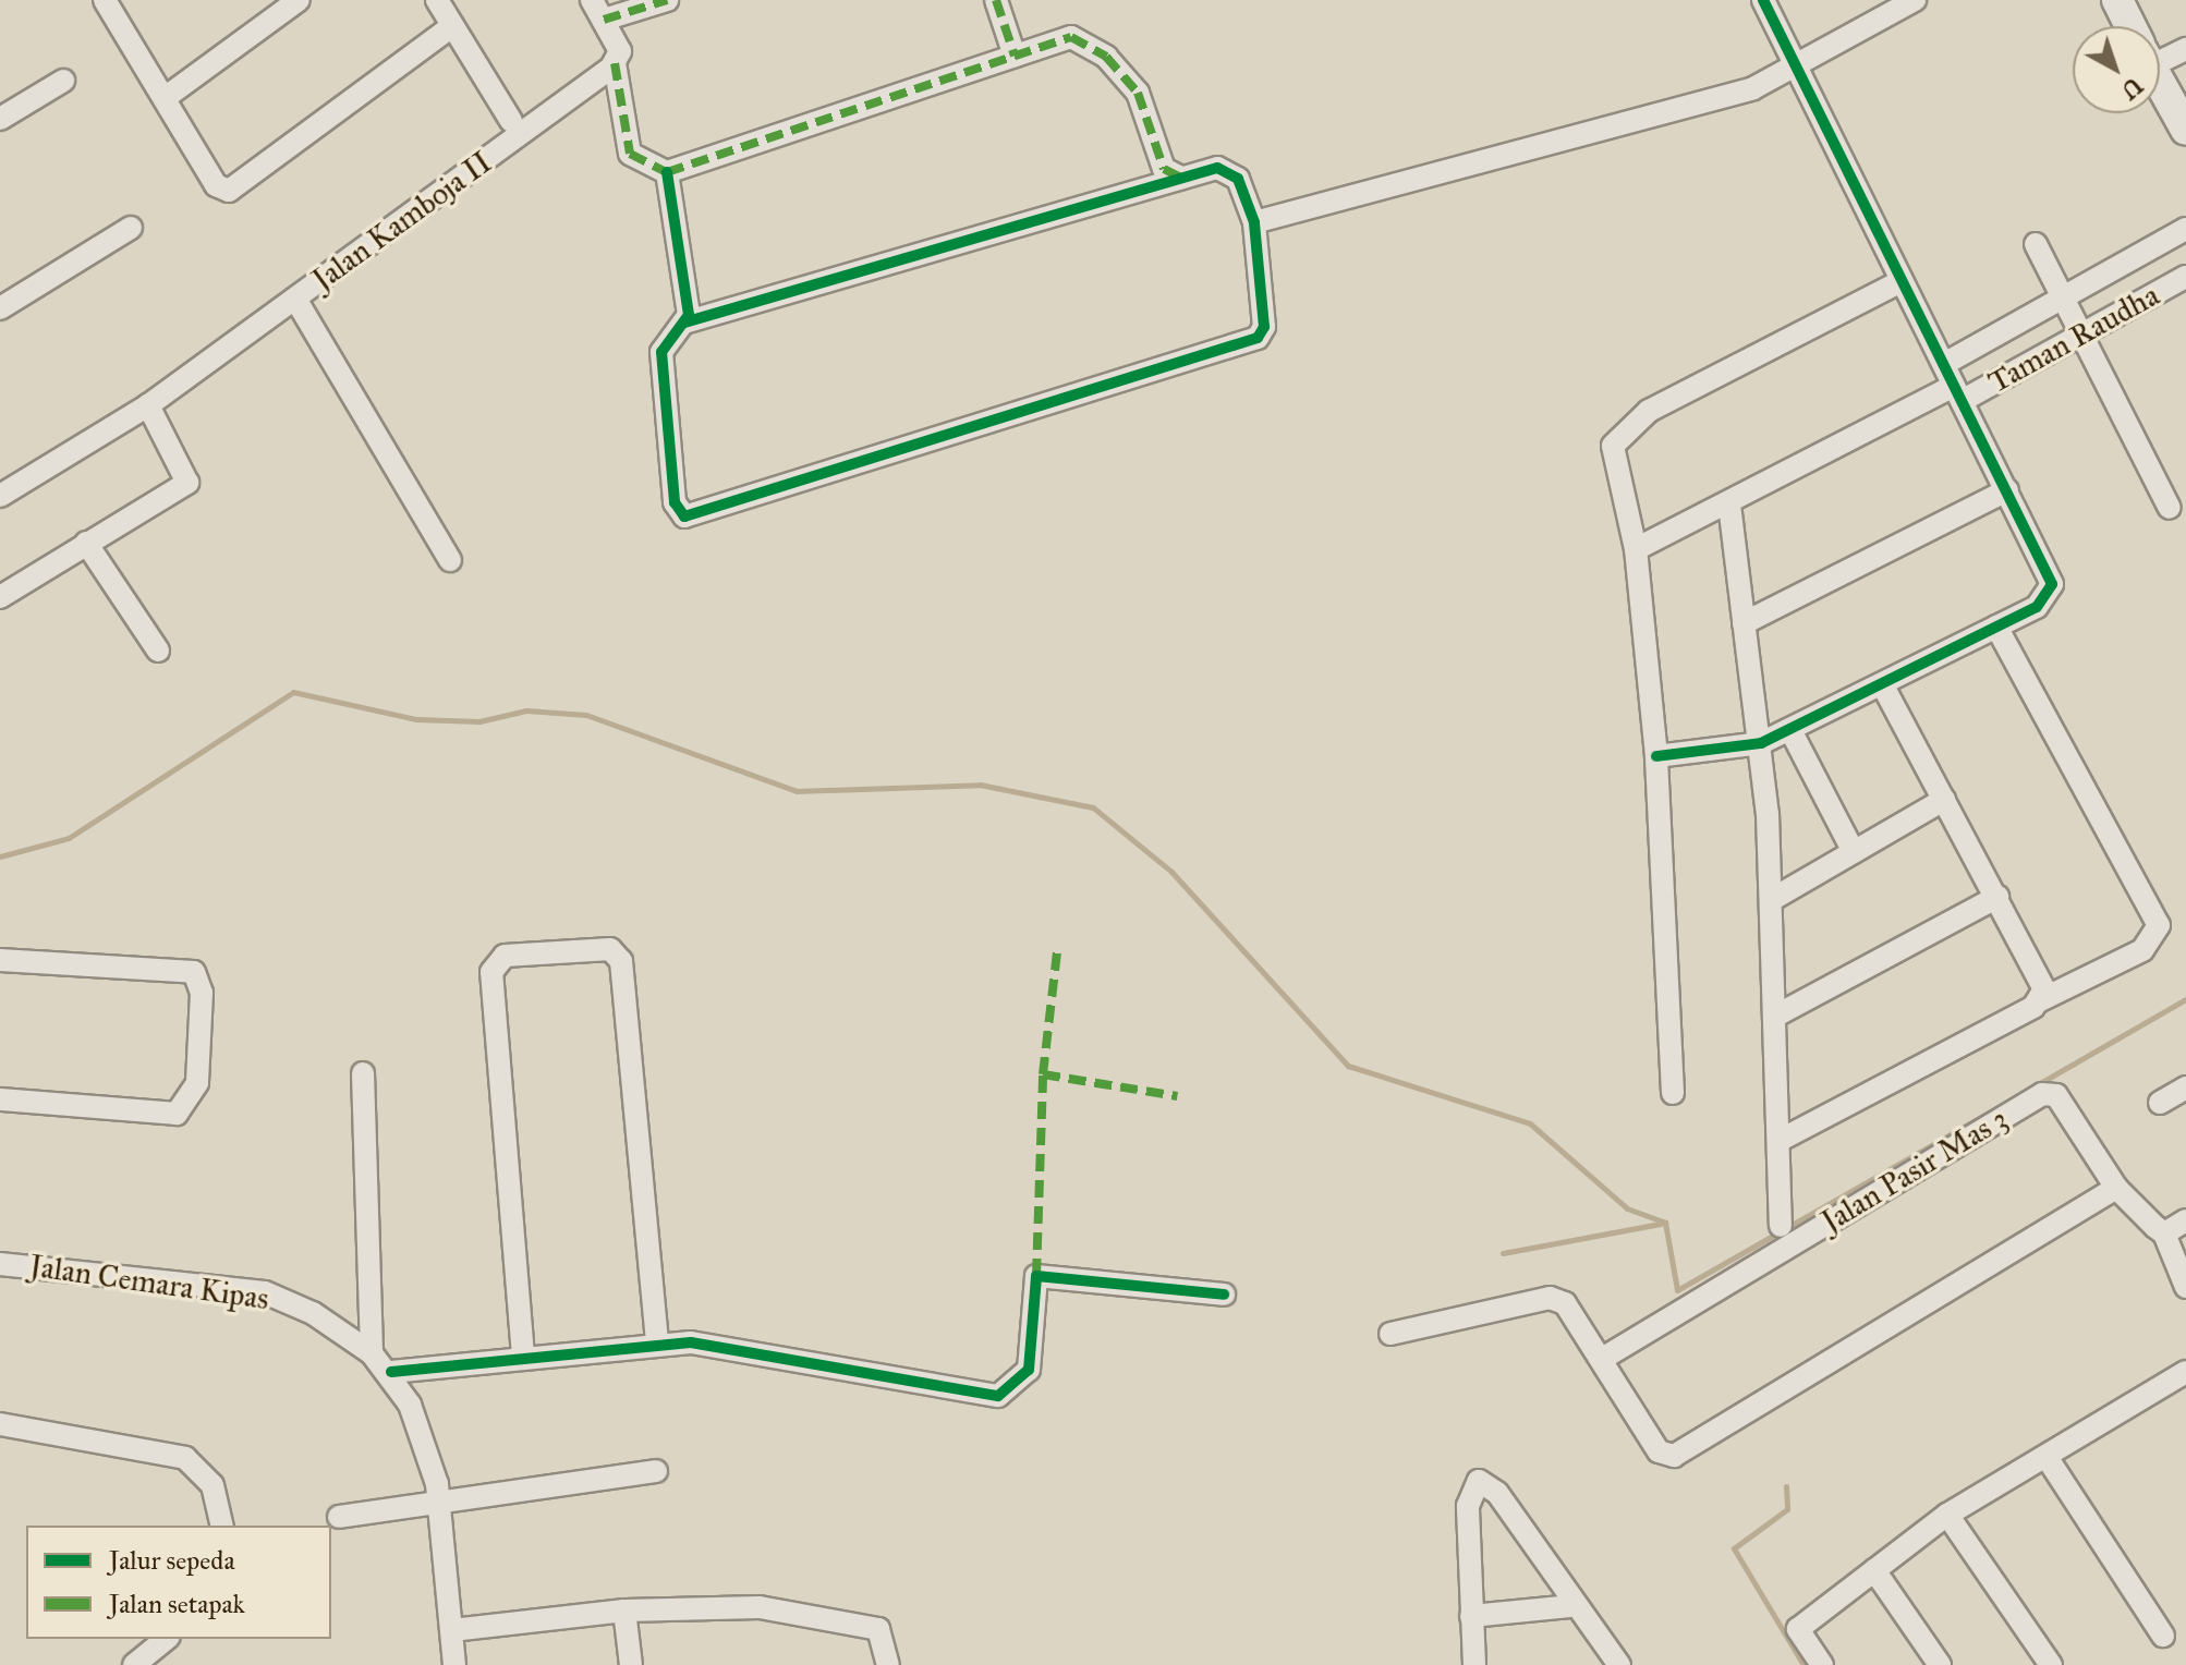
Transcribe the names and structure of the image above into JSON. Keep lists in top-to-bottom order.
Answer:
{
  "streets": {
    "street": [
      "Jalan Kamboja II",
      "Taman Raudha",
      "Jalan Pasir Mas 3",
      "Jalan Cemara Kipas"
    ]
  },
  "legend": ["Jalur sepeda", "Jalan setapak"],
  "north": "bottom right"
}
